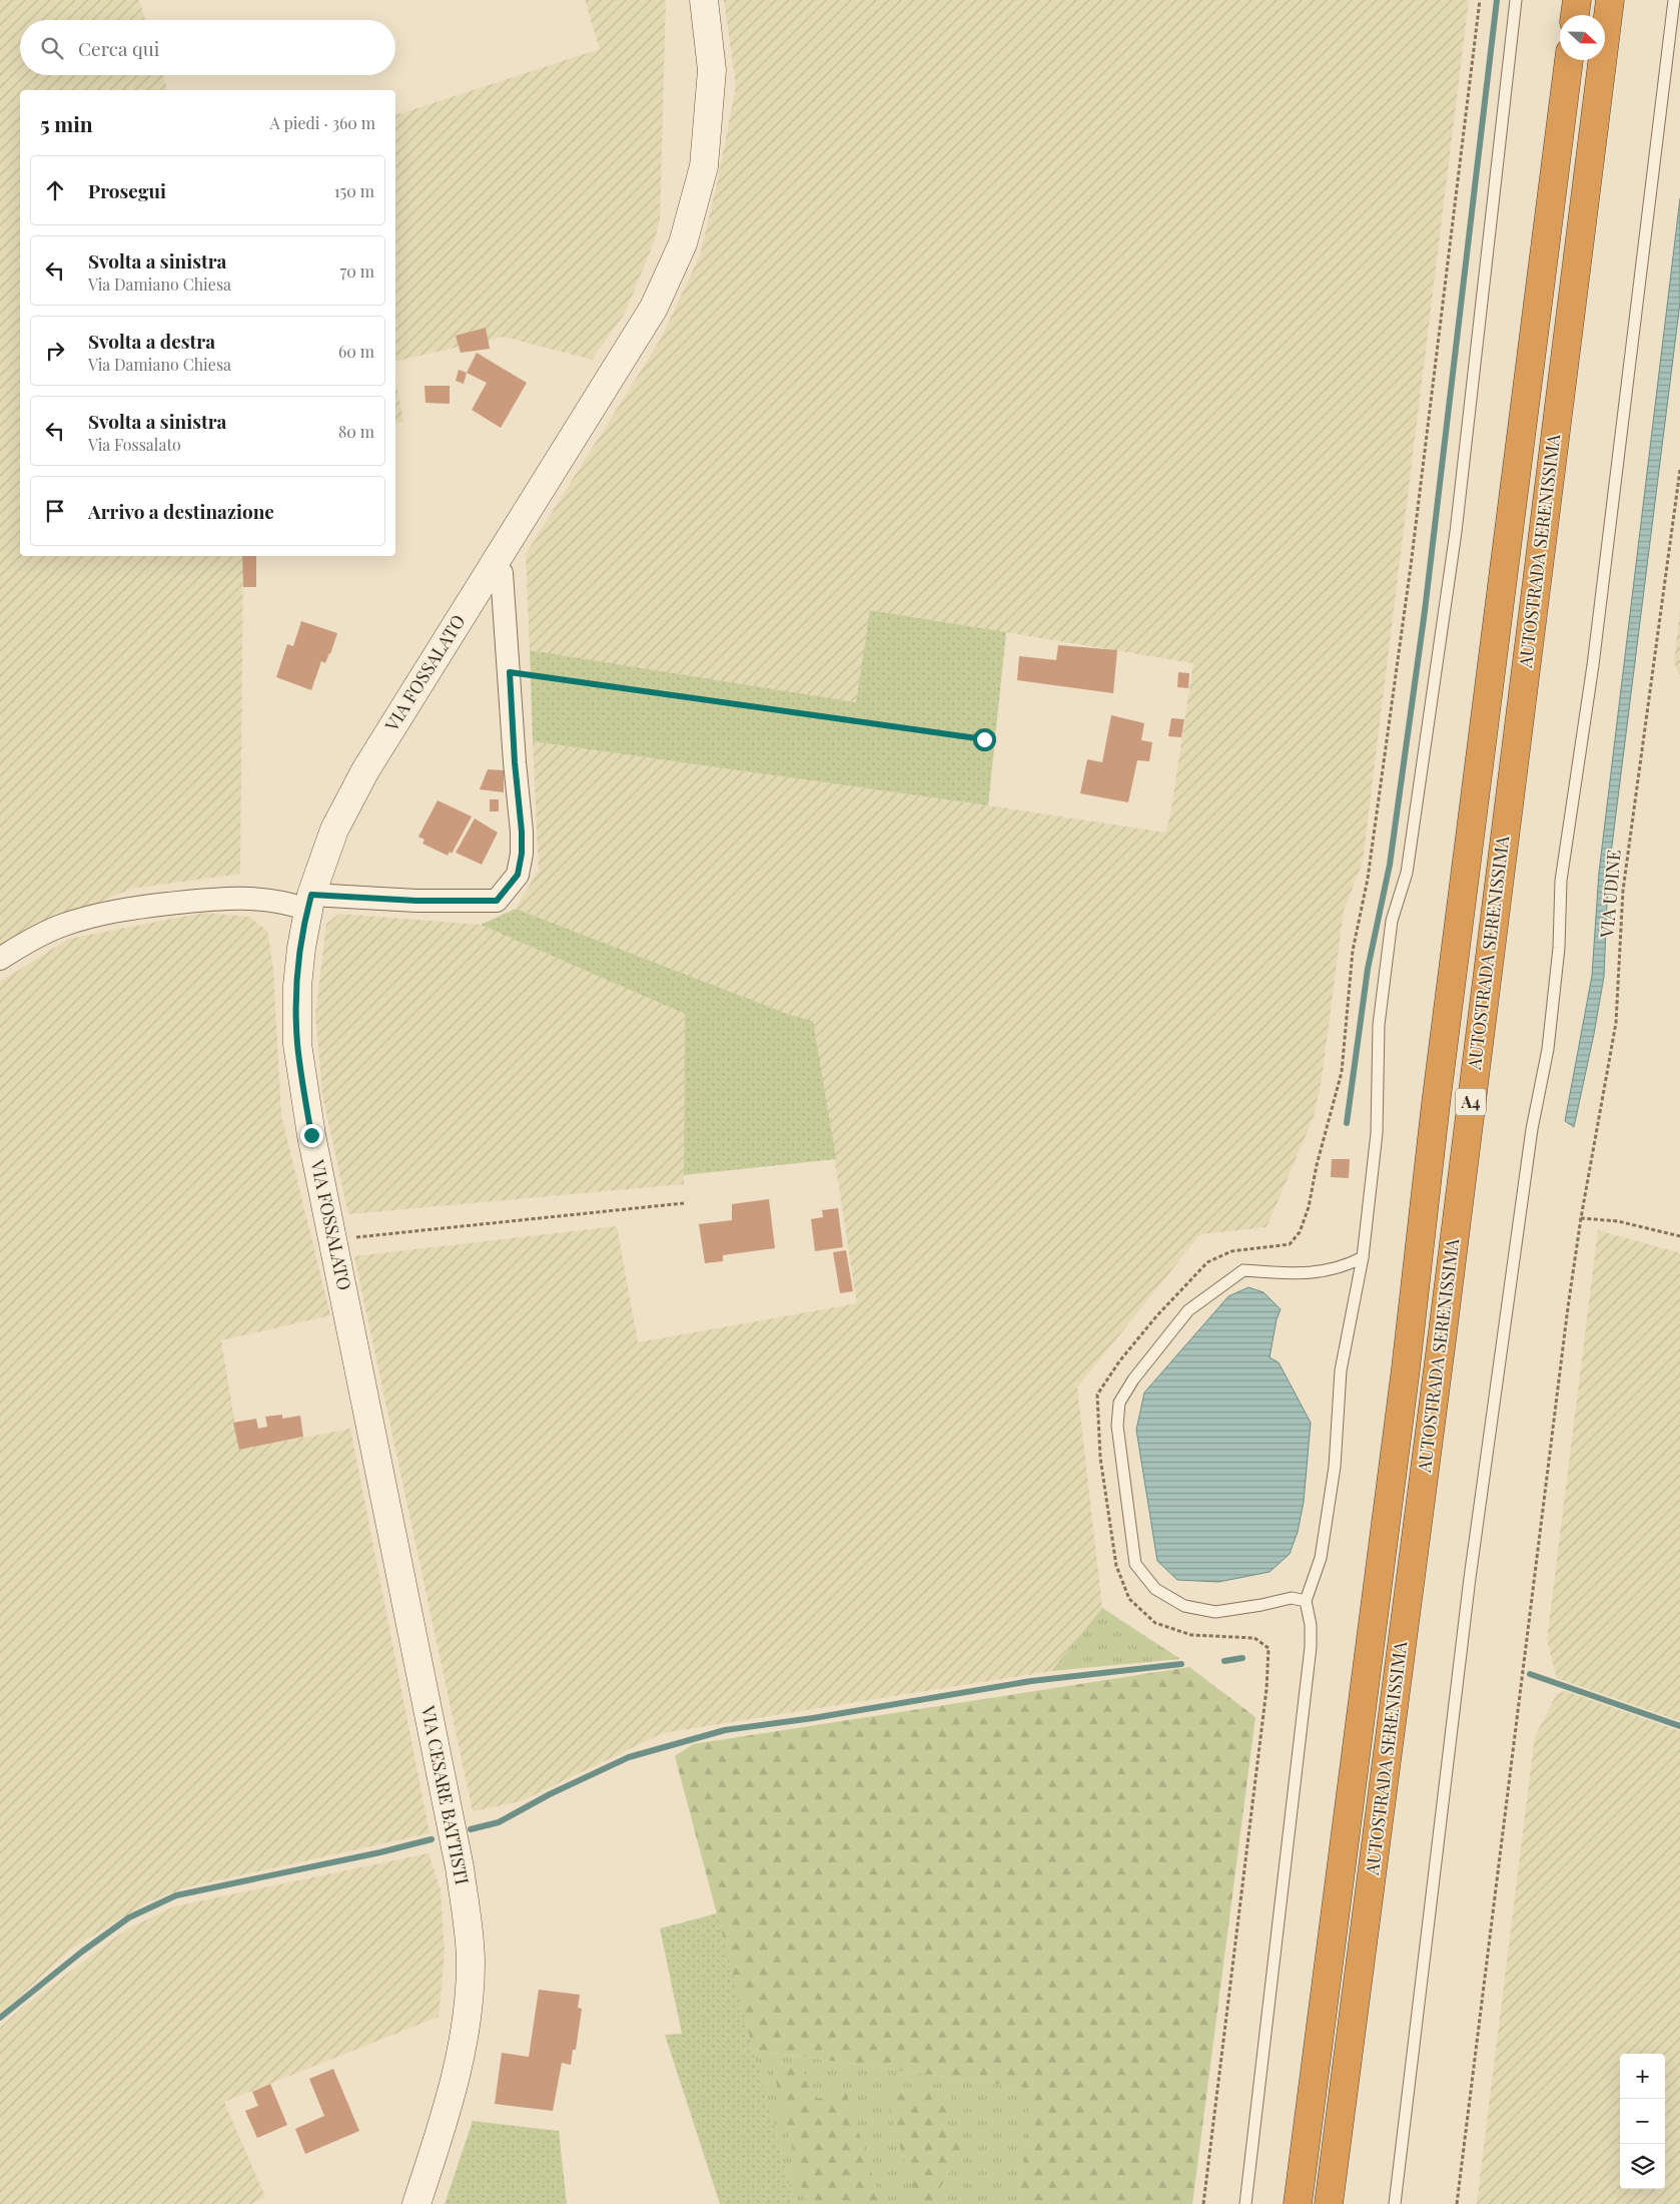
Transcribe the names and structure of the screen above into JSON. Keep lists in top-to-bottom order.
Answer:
{
  "streets": {
    "highway": ["AUTOSTRADA SERENISSIMA", "A4"],
    "street": ["VIA FOSSALATO", "VIA CESARE BATTISTI"],
    "path": ["VIA UDINE"]
  },
  "crossings": [
    ["VIA FOSSALATO", "VIA CESARE BATTISTI"]
  ],
  "north": "right",
  "page": {
    "search": "Cerca qui",
    "heading": ["5 min", "A piedi · 360 m"],
    "list": [
      ["Prosegui", "150 m"],
      ["Svolta a sinistra", "Via Damiano Chiesa", "70 m"],
      ["Svolta a destra", "Via Damiano Chiesa", "60 m"],
      ["Svolta a sinistra", "Via Fossalato", "80 m"],
      "Arrivo a destinazione"
    ],
    "map_buttons": ["+", "−"]
  }
}
